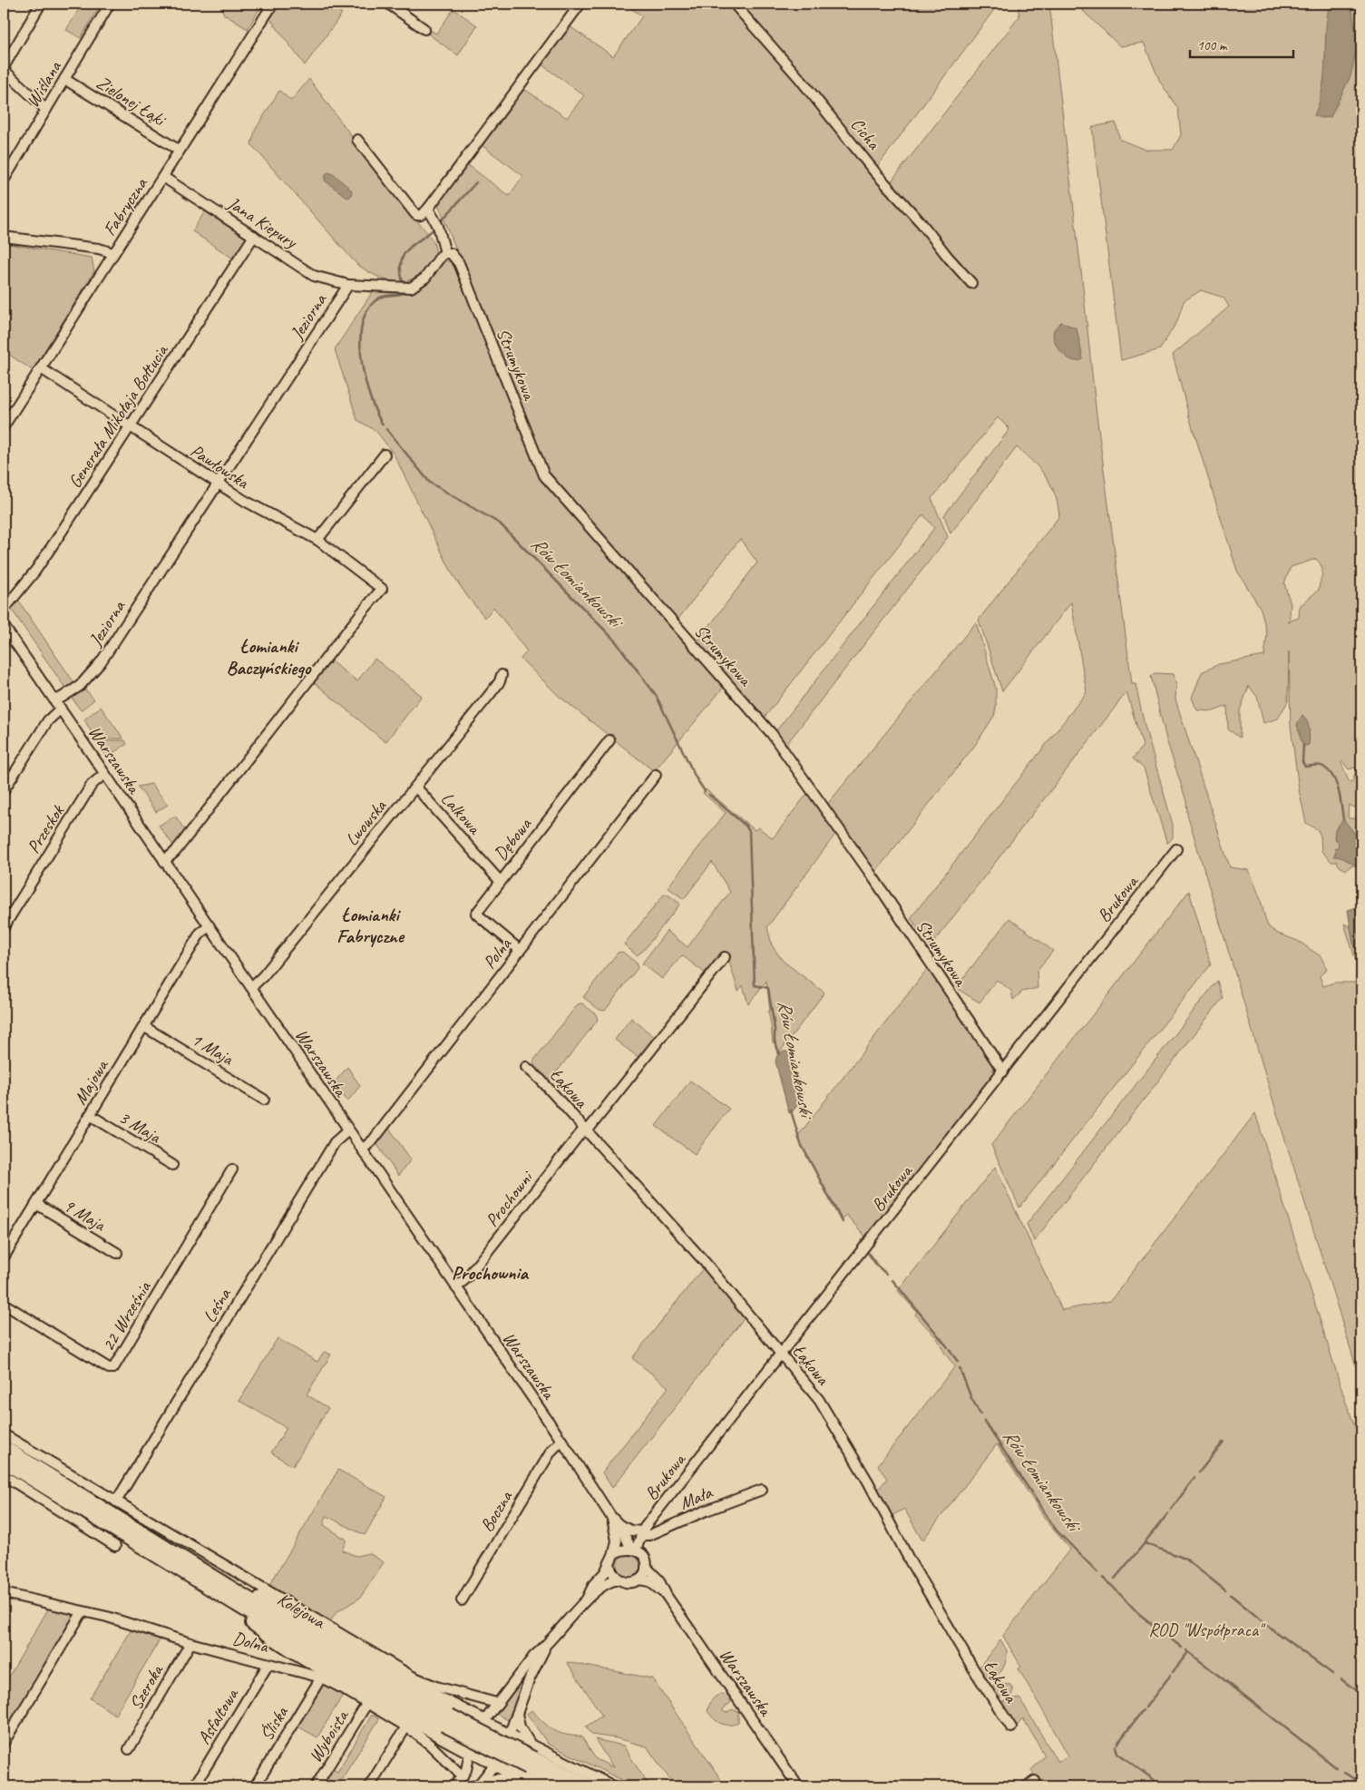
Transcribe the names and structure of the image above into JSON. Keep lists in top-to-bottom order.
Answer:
{
  "streets": {
    "highway": ["Kolejowa"],
    "street": [
      "Wiślana",
      "Zielonej Łąki",
      "Cicha",
      "Fabryczna",
      "Jana Kiepury",
      "Jeziorna",
      "Strumykowa",
      "Generała Mikołaja Bołtucia",
      "Pawłowska",
      "Warszawska",
      "Lalkowa",
      "Lwowska",
      "Przeskok",
      "Dębowa",
      "Brukowa",
      "Polna",
      "1 Maja",
      "Majowa",
      "Łąkowa",
      "3 Maja",
      "Prochowni",
      "9 Maja",
      "Leśna",
      "22 Września",
      "Mała",
      "Boczna",
      "Dolna",
      "Szeroka",
      "Asfaltowa",
      "Śliska",
      "Wyboista"
    ]
  },
  "crossings": [
    ["Wiślana", "Zielonej Łąki"],
    ["Zielonej Łąki", "Fabryczna"],
    ["Fabryczna", "Jana Kiepury"],
    ["Fabryczna", "Pawłowska"],
    ["Jana Kiepury", "Jeziorna"],
    ["Jana Kiepury", "Generała Mikołaja Bołtucia"],
    ["Jeziorna", "Strumykowa"],
    ["Jeziorna", "Pawłowska"],
    ["Jeziorna", "Warszawska"],
    ["Strumykowa", "Brukowa"],
    ["Generała Mikołaja Bołtucia", "Pawłowska"],
    ["Pawłowska", "Warszawska"],
    ["Warszawska", "Lwowska"],
    ["Warszawska", "Przeskok"],
    ["Warszawska", "Brukowa"],
    ["Warszawska", "Polna"],
    ["Warszawska", "Majowa"],
    ["Warszawska", "Prochowni"],
    ["Warszawska", "Leśna"],
    ["Warszawska", "Mała"],
    ["Warszawska", "Boczna"],
    ["Lalkowa", "Lwowska"],
    ["Lalkowa", "Dębowa"],
    ["Dębowa", "Polna"],
    ["Brukowa", "Łąkowa"],
    ["Brukowa", "Mała"],
    ["1 Maja", "Majowa"],
    ["Majowa", "3 Maja"],
    ["Majowa", "9 Maja"],
    ["Łąkowa", "Prochowni"],
    ["Leśna", "Kolejowa"],
    ["Dolna", "Szeroka"],
    ["Dolna", "Asfaltowa"],
    ["Dolna", "Śliska"],
    ["Dolna", "Wyboista"]
  ],
  "districts": ["Łomianki Baczyńskiego", "Łomianki Fabryczne", "Prochownia"],
  "water": ["Rów Łomiankowski"],
  "parks": ["ROD \"Współpraca\""],
  "scale_bar": "100 m"
}
